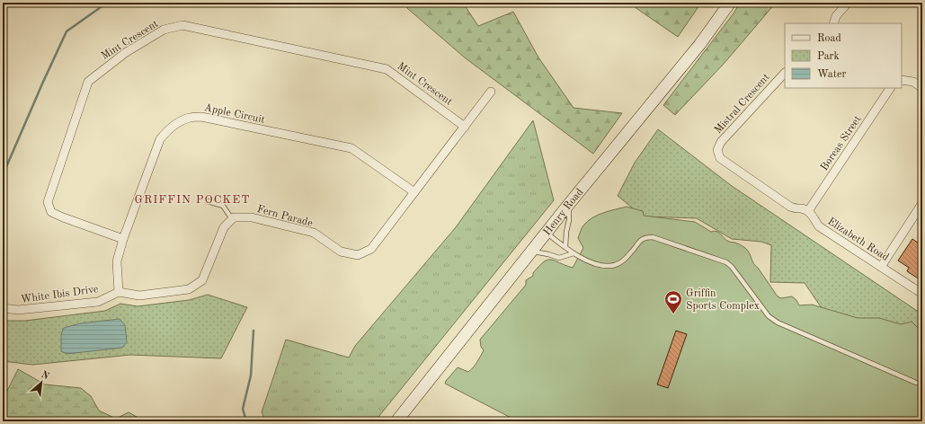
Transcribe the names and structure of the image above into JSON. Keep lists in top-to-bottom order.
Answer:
{
  "streets": {
    "main road": ["Henry Road"],
    "street": [
      "Mint Crescent",
      "Mistral Crescent",
      "Apple Circuit",
      "Boreas Street",
      "Fern Parade",
      "Elizabeth Road",
      "White Ibis Drive"
    ]
  },
  "crossings": [
    ["Mint Crescent", "Apple Circuit"],
    ["Mint Crescent", "Fern Parade"],
    ["Mistral Crescent", "Boreas Street"],
    ["Mistral Crescent", "Elizabeth Road"],
    ["Apple Circuit", "Fern Parade"],
    ["Apple Circuit", "White Ibis Drive"],
    ["Boreas Street", "Elizabeth Road"]
  ],
  "districts": ["GRIFFIN POCKET"],
  "places": {
    "sports": ["Griffin Sports Complex"]
  },
  "legend": ["Road", "Park", "Water"],
  "north": "top right"
}
